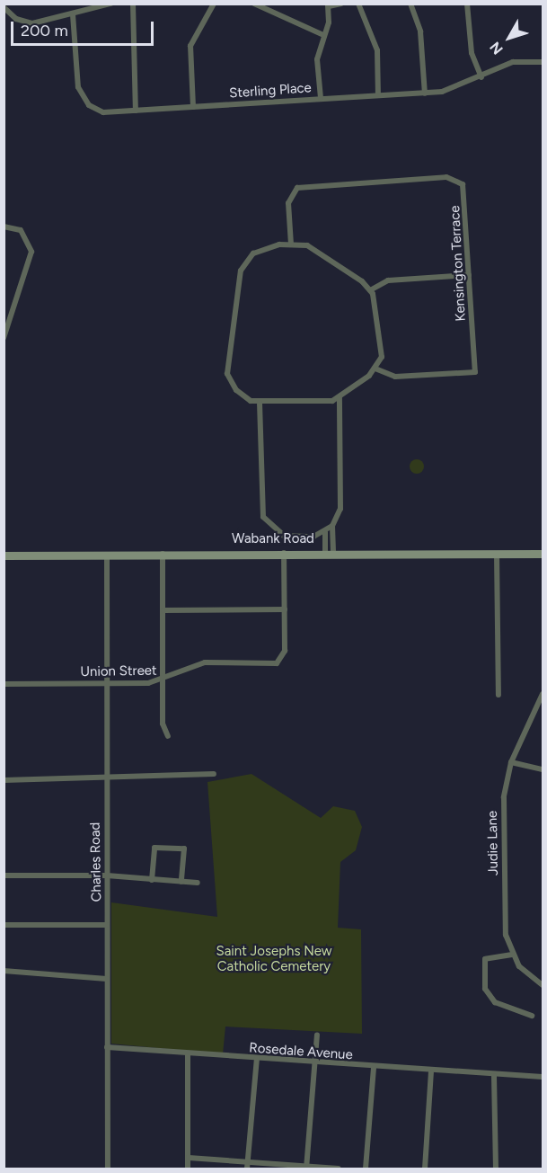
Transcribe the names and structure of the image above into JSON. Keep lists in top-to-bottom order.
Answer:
{
  "streets": {
    "street": [
      "Sterling Place",
      "Kensington Terrace",
      "Wabank Road",
      "Union Street",
      "Judie Lane",
      "Charles Road",
      "Rosedale Avenue"
    ]
  },
  "crossings": [
    ["Wabank Road", "Union Street"],
    ["Wabank Road", "Charles Road"],
    ["Union Street", "Charles Road"],
    ["Charles Road", "Rosedale Avenue"]
  ],
  "parks": ["Saint Josephs New Catholic Cemetery"],
  "scale_bar": "200 m",
  "north": "bottom left"
}
